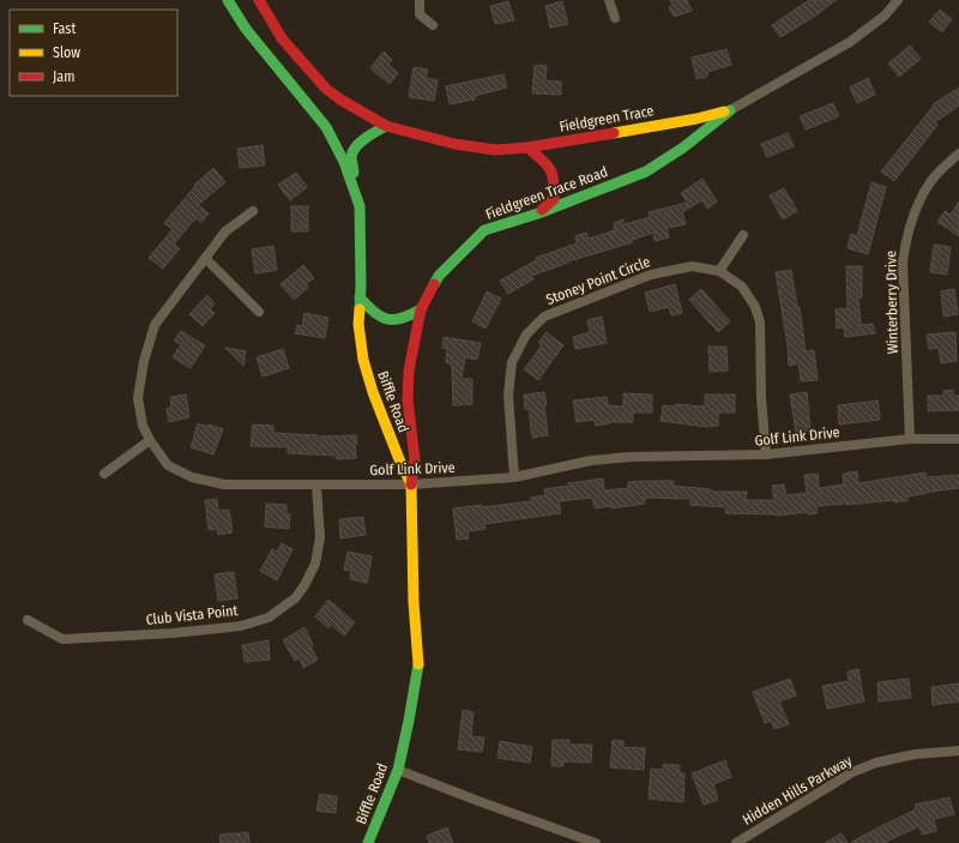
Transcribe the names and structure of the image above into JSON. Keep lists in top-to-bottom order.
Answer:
{
  "streets": {
    "street": [
      "Fieldgreen Trace",
      "Fieldgreen Trace Road",
      "Stoney Point Circle",
      "Winterberry Drive",
      "Biffle Road",
      "Golf Link Drive",
      "Club Vista Point",
      "Hidden Hills Parkway"
    ]
  },
  "crossings": [
    ["Fieldgreen Trace", "Fieldgreen Trace Road"],
    ["Fieldgreen Trace Road", "Biffle Road"],
    ["Fieldgreen Trace Road", "Golf Link Drive"],
    ["Stoney Point Circle", "Golf Link Drive"],
    ["Winterberry Drive", "Golf Link Drive"],
    ["Biffle Road", "Golf Link Drive"],
    ["Golf Link Drive", "Club Vista Point"]
  ],
  "legend": ["Fast", "Slow", "Jam"]
}
